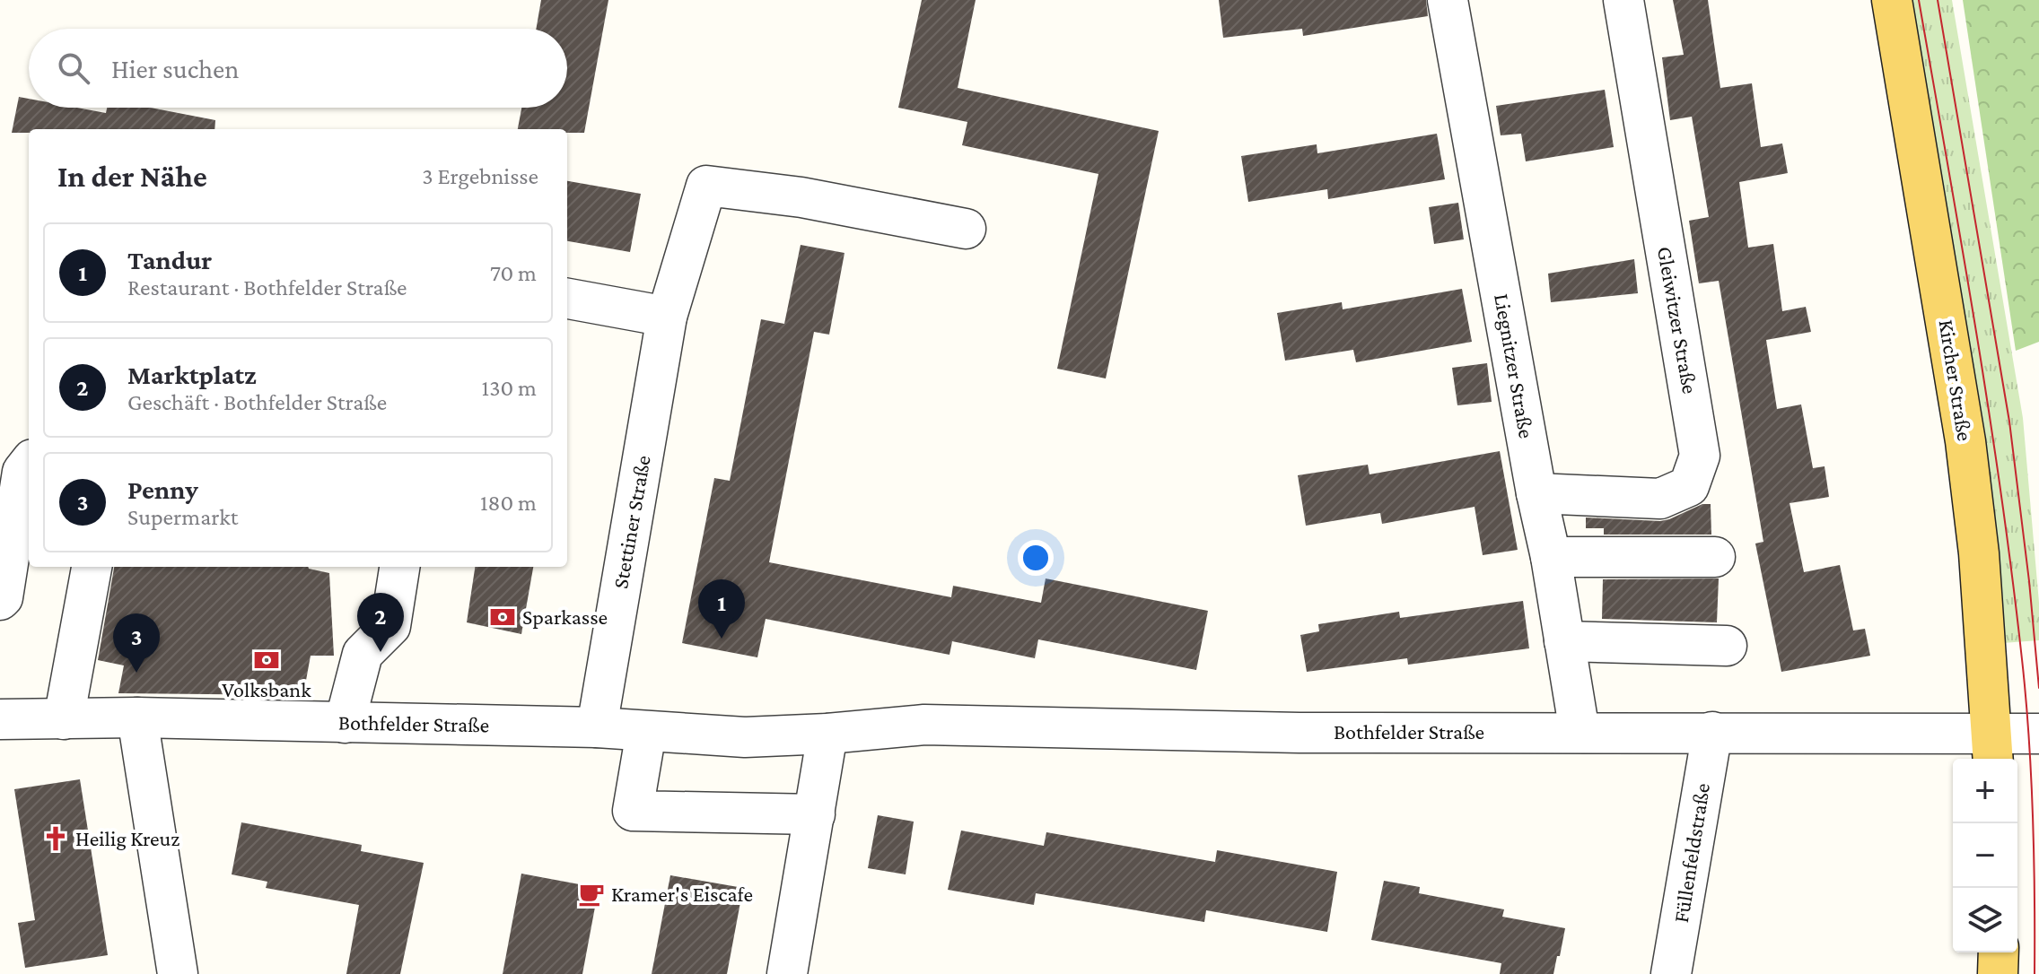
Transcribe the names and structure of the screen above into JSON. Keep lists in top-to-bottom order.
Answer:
{
  "streets": {
    "main road": ["Kircher Straße"],
    "street": [
      "Gleiwitzer Straße",
      "Liegnitzer Straße",
      "Stettiner Straße",
      "Bothfelder Straße",
      "Füllenfeldstraße"
    ]
  },
  "crossings": [
    ["Gleiwitzer Straße", "Liegnitzer Straße"],
    ["Liegnitzer Straße", "Bothfelder Straße"],
    ["Kircher Straße", "Bothfelder Straße"],
    ["Stettiner Straße", "Bothfelder Straße"],
    ["Bothfelder Straße", "Füllenfeldstraße"]
  ],
  "places": {
    "bank": ["Sparkasse", "Volksbank"],
    "church": ["Heilig Kreuz"],
    "cafe": ["Kramer's Eiscafe"]
  },
  "page": {
    "search": "Hier suchen",
    "heading": ["In der Nähe", "3 Ergebnisse"],
    "list": [
      {
        "mark": "1",
        "name": "Tandur",
        "note": "Restaurant · Bothfelder Straße",
        "value": "70 m"
      },
      {
        "mark": "2",
        "name": "Marktplatz",
        "note": "Geschäft · Bothfelder Straße",
        "value": "130 m"
      },
      {
        "mark": "3",
        "name": "Penny",
        "note": "Supermarkt",
        "value": "180 m"
      }
    ],
    "pins": ["1", "2", "3"],
    "map_buttons": ["+", "−"]
  }
}
